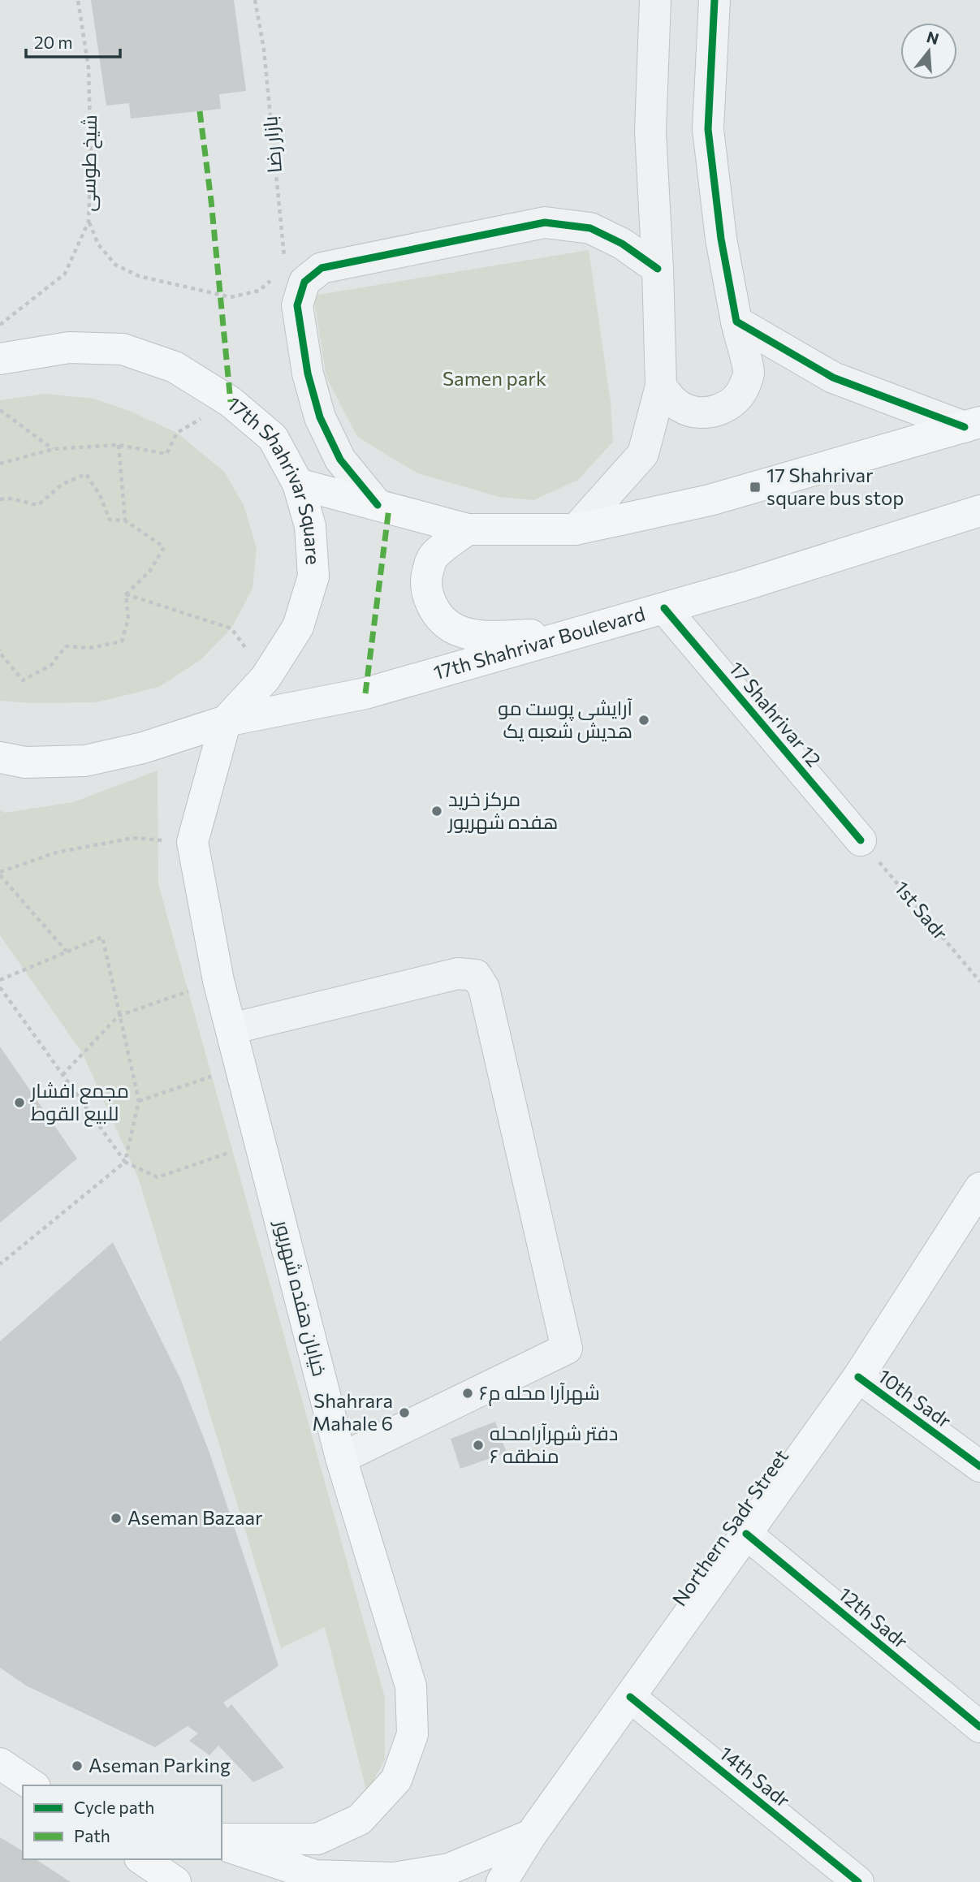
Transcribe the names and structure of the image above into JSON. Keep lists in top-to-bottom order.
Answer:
{
  "streets": {
    "main road": [
      "17th Shahrivar Square",
      "17th Shahrivar Boulevard",
      "خیابان هفده شهریور",
      "Northern Sadr Street"
    ],
    "street": [
      "17 Shahrivar 12",
      "10th Sadr",
      "12th Sadr",
      "14th Sadr"
    ],
    "path": ["بازار رضا", "شیخ طوسی", "1st Sadr"]
  },
  "crossings": [
    ["17th Shahrivar Square", "17th Shahrivar Boulevard"],
    ["17th Shahrivar Square", "خیابان هفده شهریور"],
    ["17th Shahrivar Boulevard", "17 Shahrivar 12"],
    ["17th Shahrivar Boulevard", "خیابان هفده شهریور"],
    ["17 Shahrivar 12", "1st Sadr"],
    ["10th Sadr", "Northern Sadr Street"],
    ["Northern Sadr Street", "12th Sadr"],
    ["Northern Sadr Street", "14th Sadr"]
  ],
  "parks": ["Samen park"],
  "places": {
    "transit": ["17 Shahrivar square bus stop"],
    "other": [
      "آرایشی پوست مو هدیش شعبه یک",
      "مرکز خرید هفده شهریور",
      "مجمع افشار للبيع القوط",
      "شهرآرا محله م۶",
      "Shahrara Mahale 6",
      "دفتر شهرآرامحله منطقه ۶",
      "Aseman Bazaar",
      "Aseman Parking"
    ]
  },
  "legend": ["Cycle path", "Path"],
  "scale_bar": "20 m",
  "north": "top"
}
